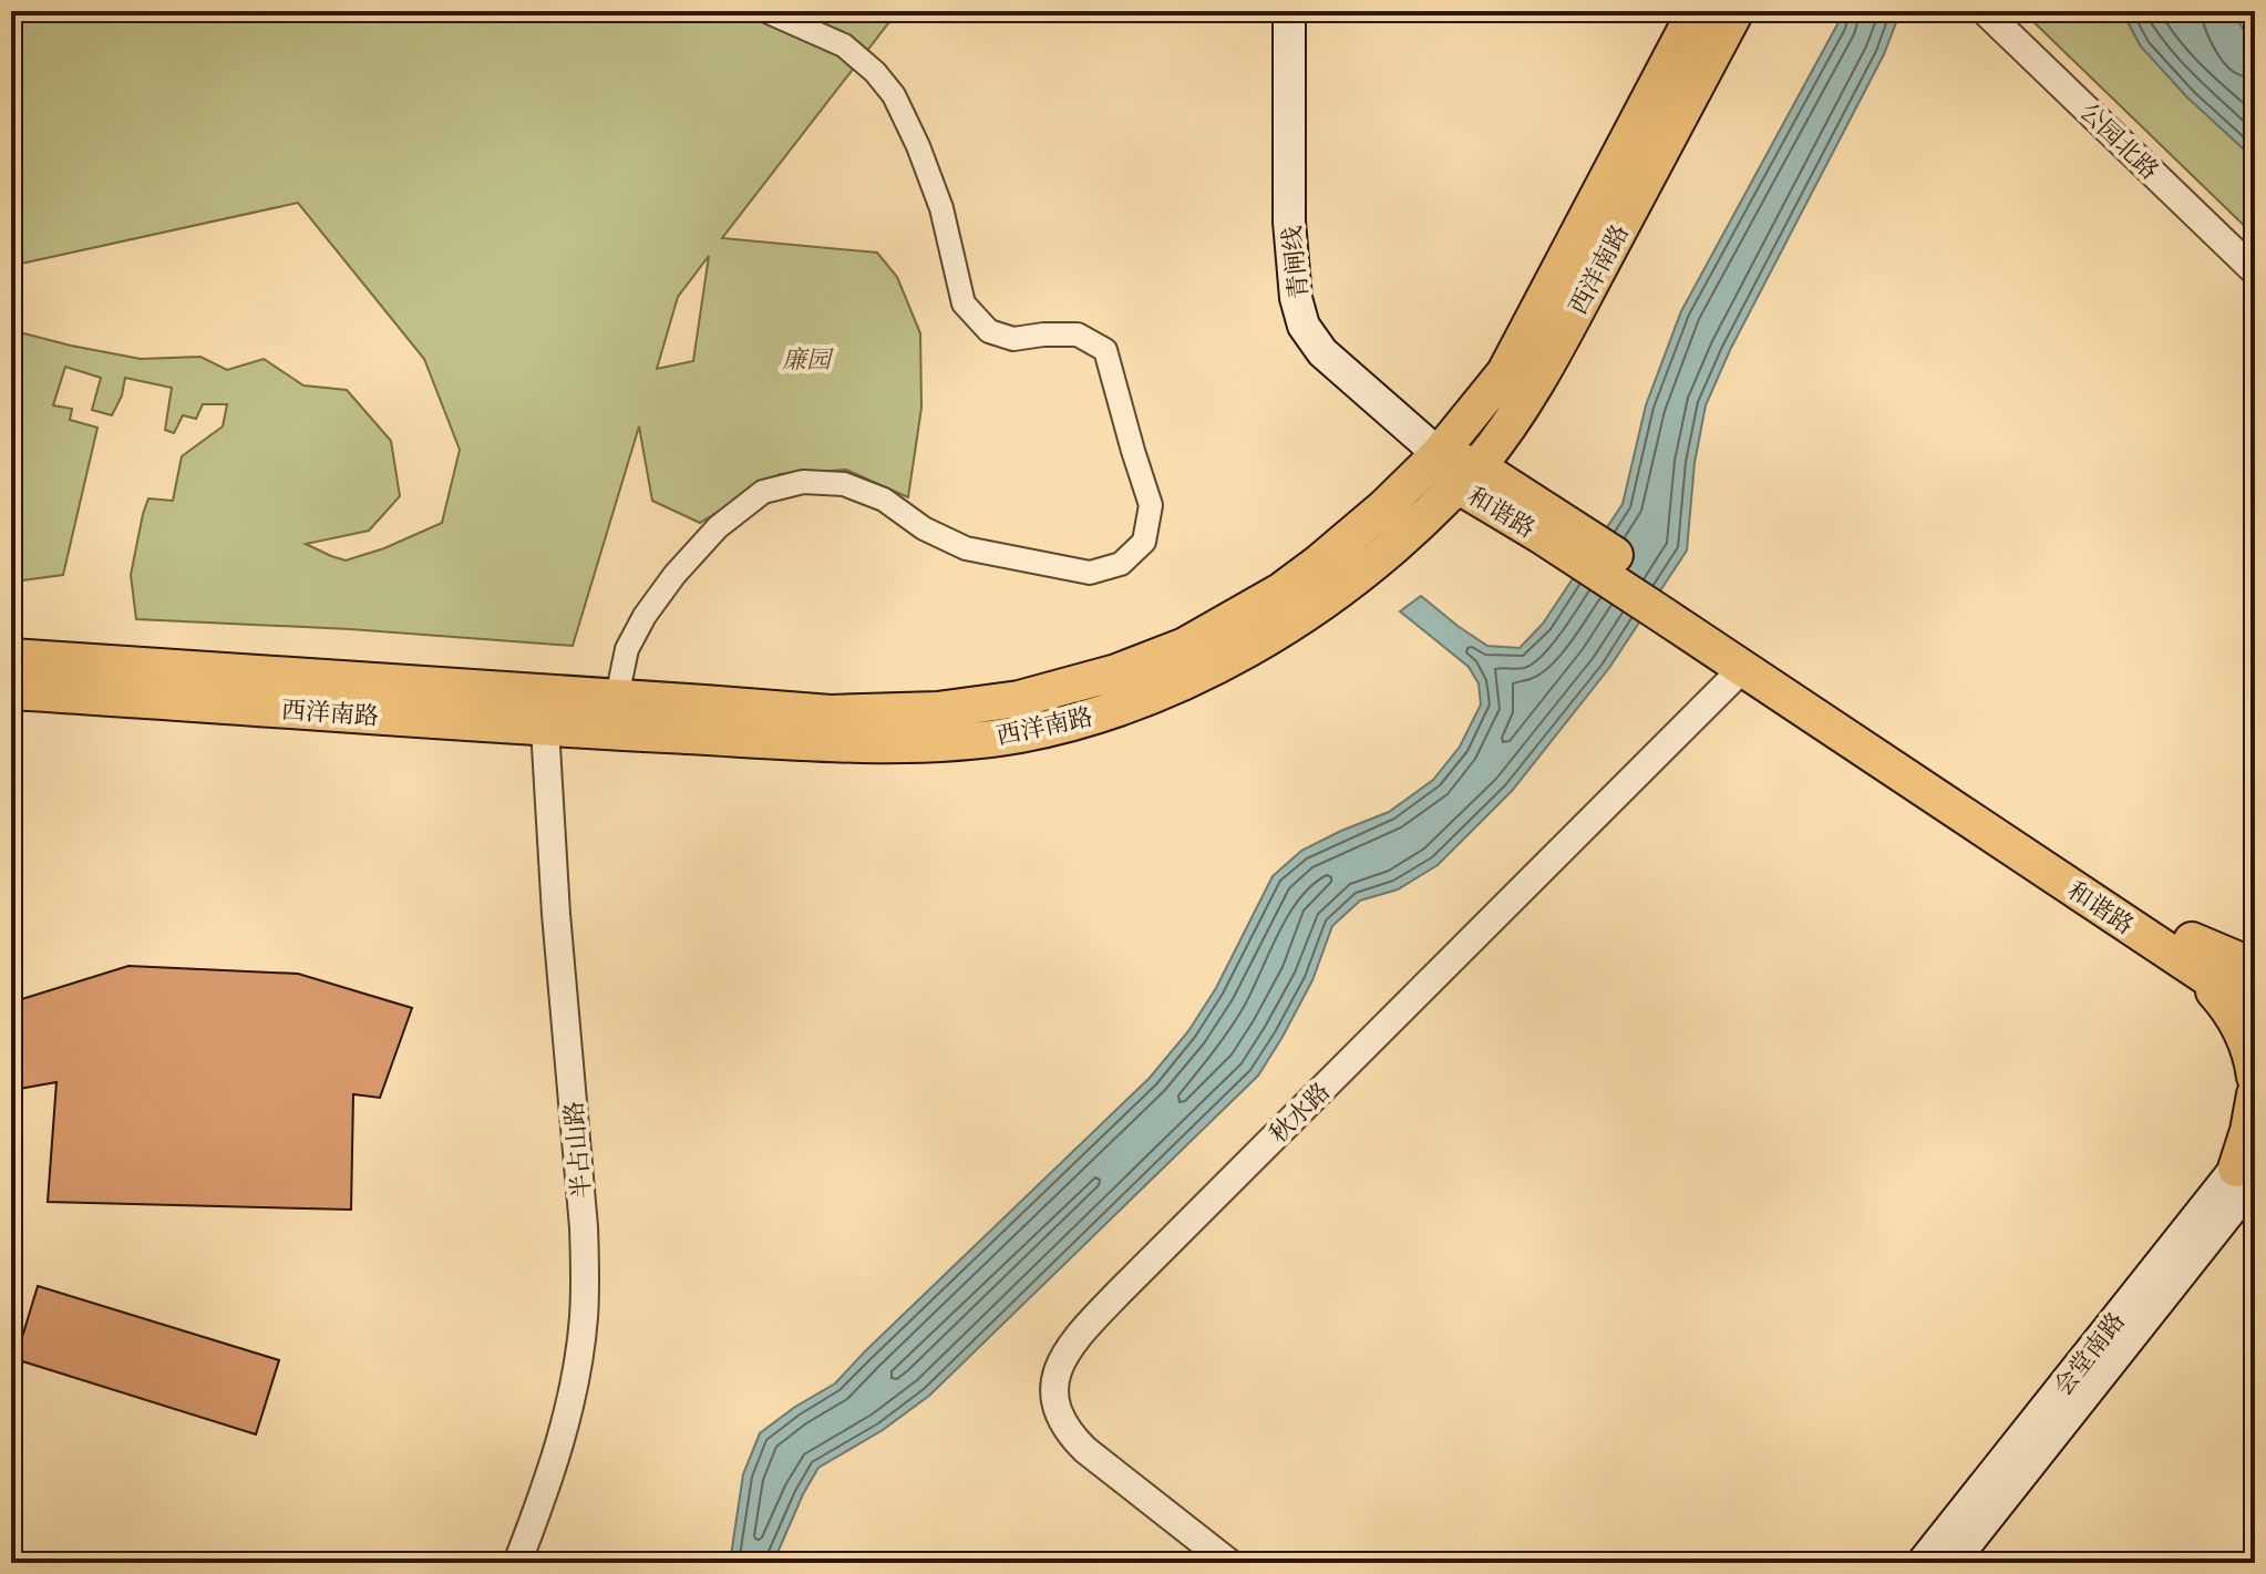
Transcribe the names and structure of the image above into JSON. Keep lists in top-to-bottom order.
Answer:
{
  "streets": {
    "main road": [
      "青闸线",
      "西洋南路",
      "和谐路",
      "会堂南路"
    ],
    "street": ["公园北路", "秋水路", "半占山路"]
  },
  "crossings": [
    ["青闸线", "西洋南路"],
    ["青闸线", "和谐路"],
    ["西洋南路", "和谐路"],
    ["西洋南路", "半占山路"],
    ["和谐路", "秋水路"]
  ],
  "parks": ["廉园"]
}
